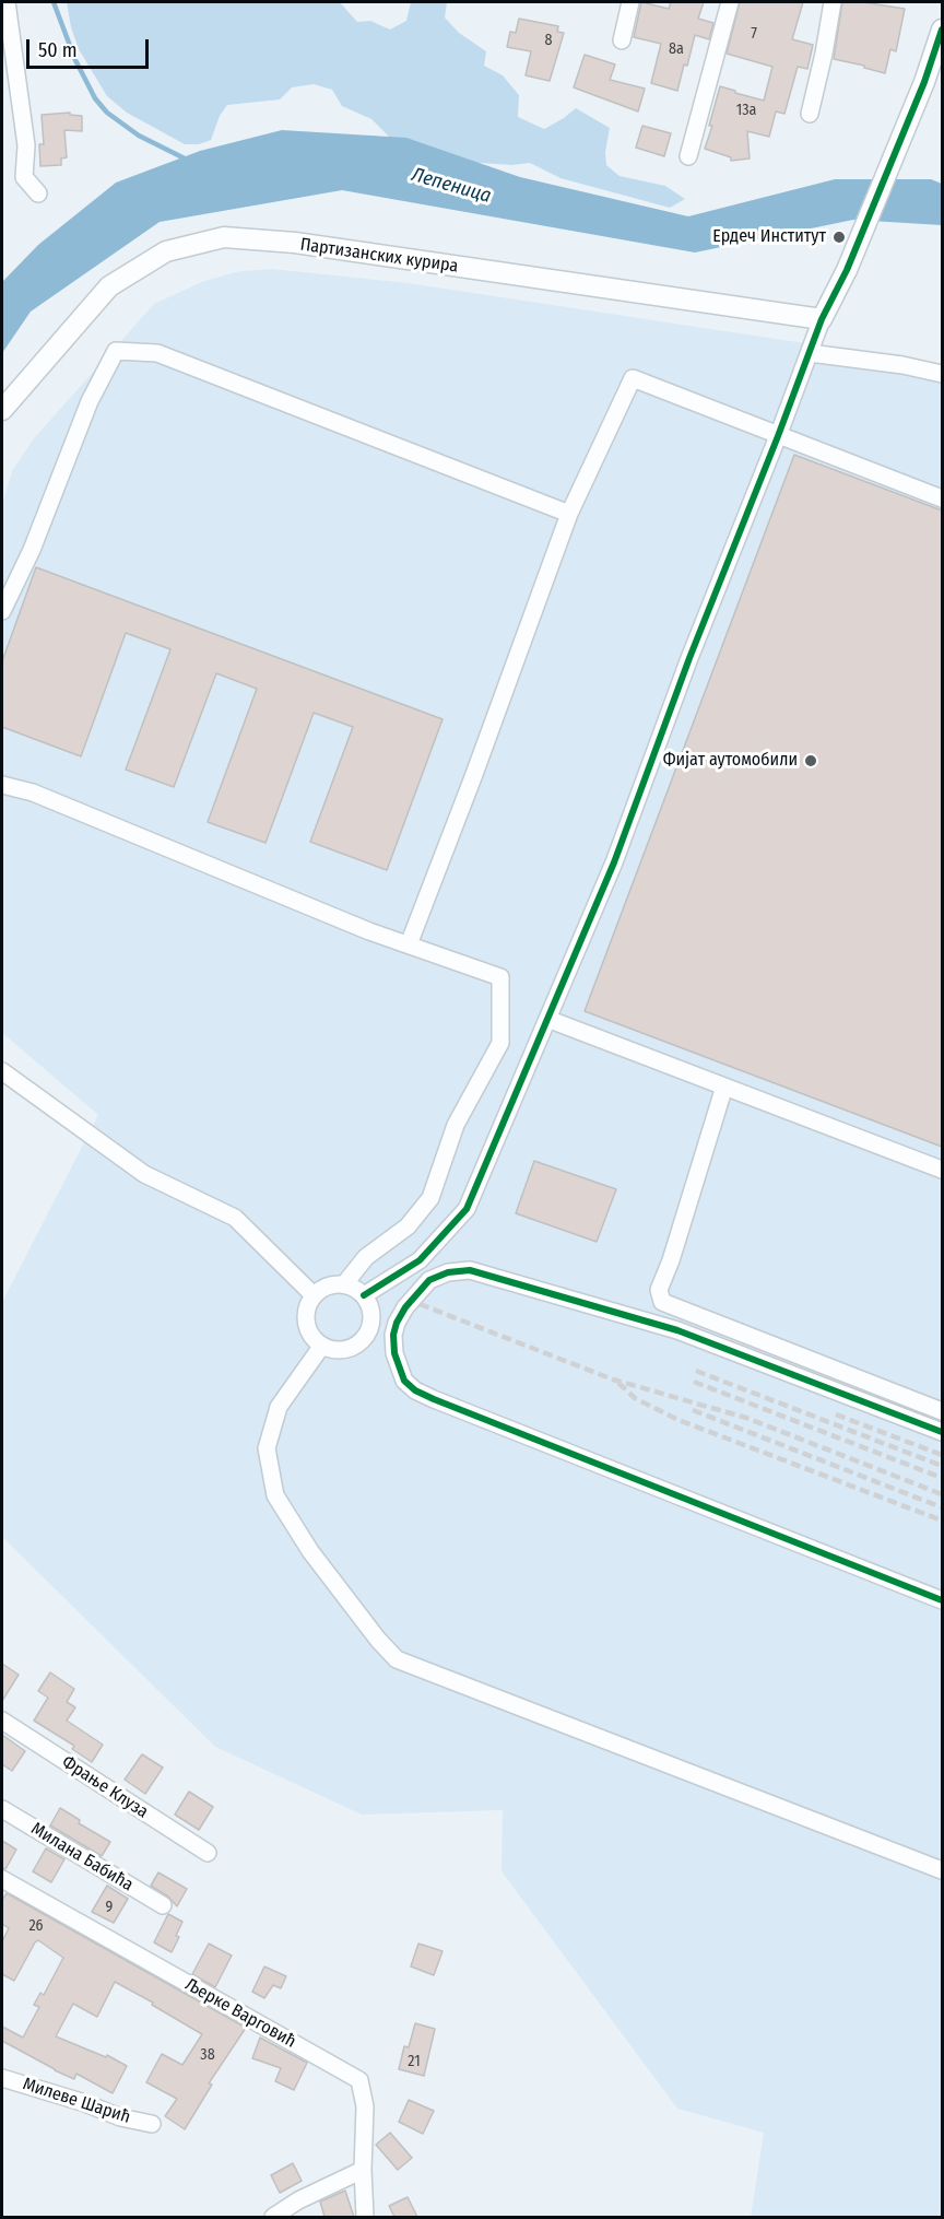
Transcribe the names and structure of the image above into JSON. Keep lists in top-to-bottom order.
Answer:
{
  "streets": {
    "street": [
      "Партизанских курира",
      "Фрање Клуза",
      "Милана Бабића",
      "Љерке Варговић",
      "Милеве Шарић"
    ]
  },
  "water": ["Лепеница"],
  "places": ["Ердеч Институт", "Фијат аутомобили"],
  "house_numbers": [
    "7",
    "8",
    "8a",
    "13a",
    "9",
    "26",
    "38",
    "21"
  ],
  "scale_bar": "50 m"
}
